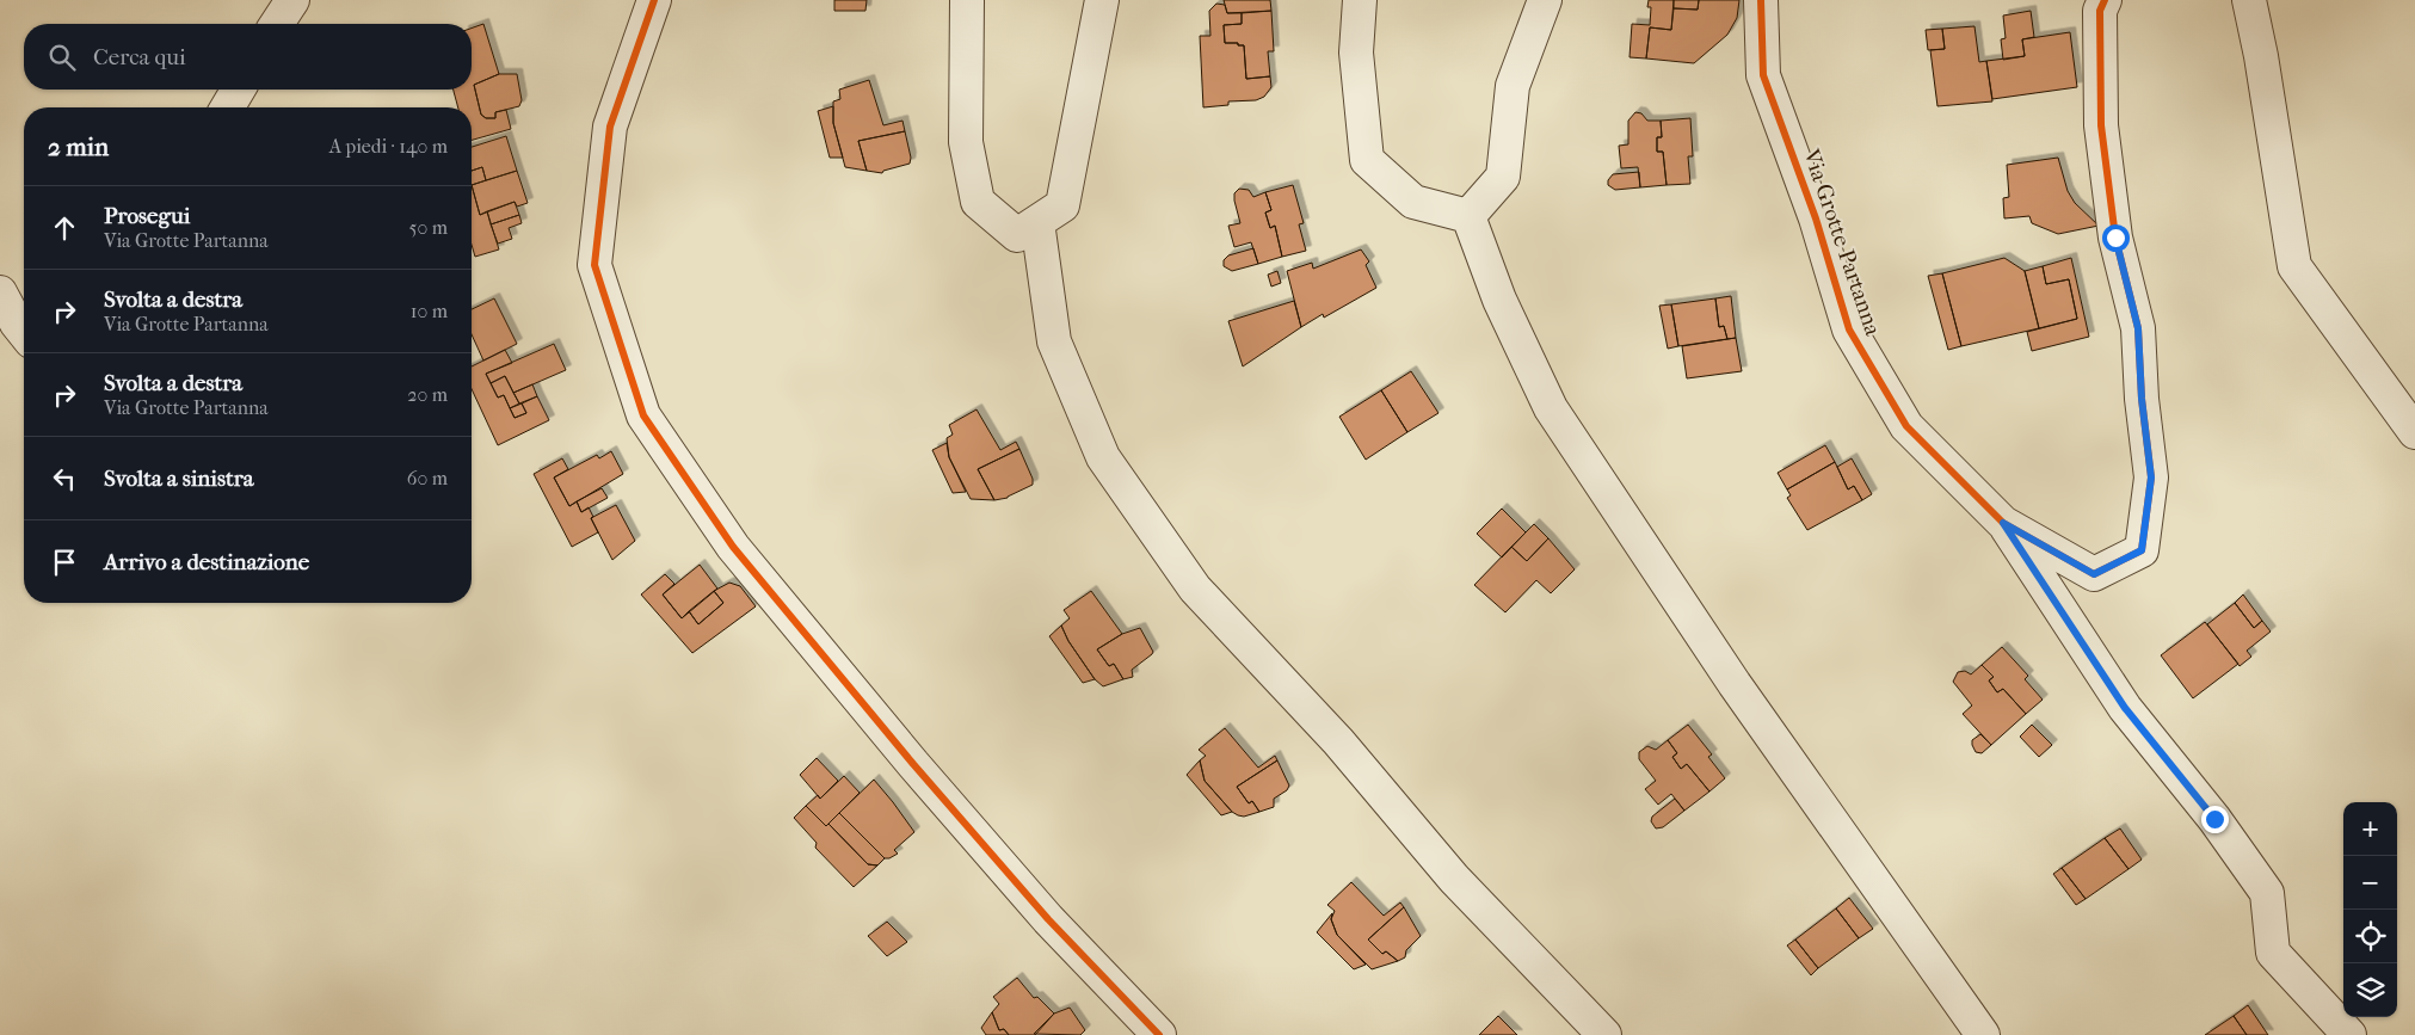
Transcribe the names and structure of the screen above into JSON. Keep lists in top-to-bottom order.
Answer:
{
  "streets": {
    "street": ["Via Grotte Partanna"]
  },
  "page": {
    "search": "Cerca qui",
    "heading": ["2 min", "A piedi · 140 m"],
    "list": [
      ["Prosegui", "Via Grotte Partanna", "50 m"],
      ["Svolta a destra", "Via Grotte Partanna", "10 m"],
      ["Svolta a destra", "Via Grotte Partanna", "20 m"],
      ["Svolta a sinistra", "60 m"],
      "Arrivo a destinazione"
    ],
    "map_buttons": ["+", "−"]
  }
}
